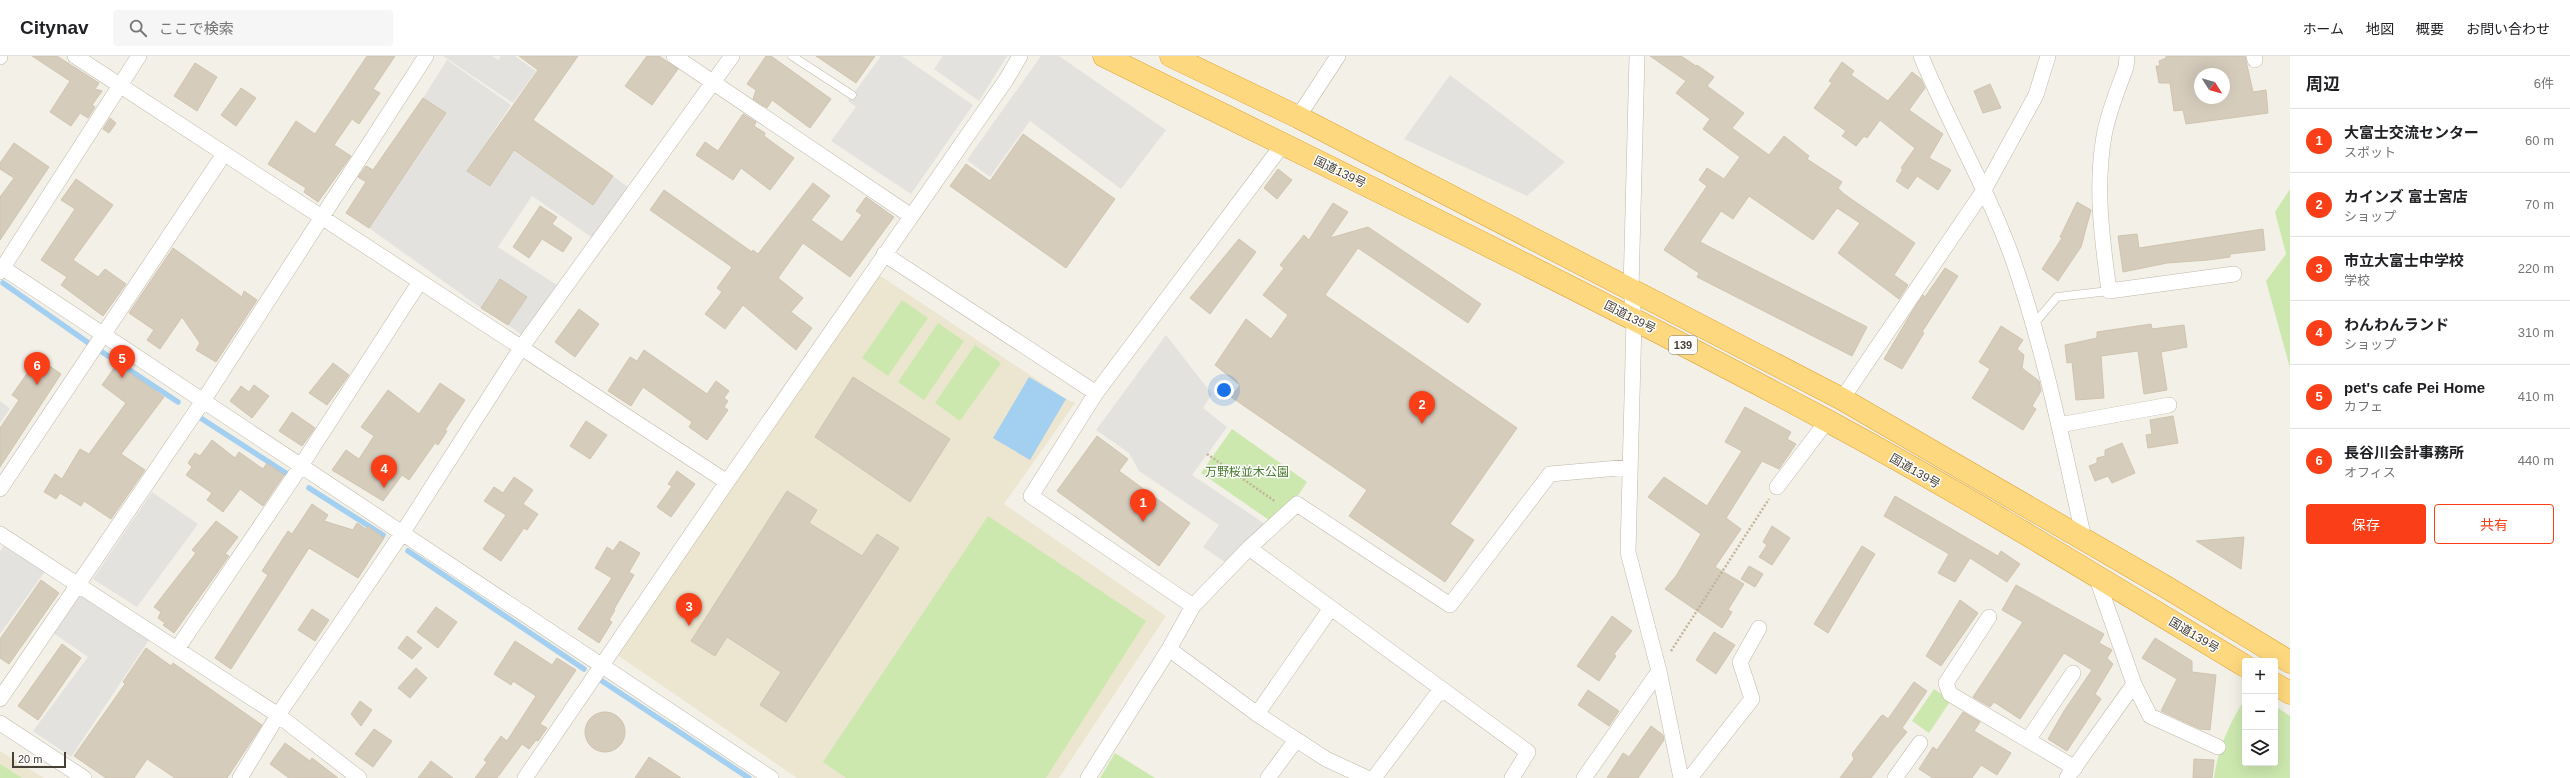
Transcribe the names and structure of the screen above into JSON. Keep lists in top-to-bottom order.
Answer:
{
  "streets": {
    "highway": ["国道139号", "139"]
  },
  "parks": ["万野桜並木公園"],
  "scale_bar": "20 m",
  "north": "bottom right",
  "page": {
    "header": "Citynav",
    "search": "ここで検索",
    "nav": [
      "ホーム",
      "地図",
      "概要",
      "お問い合わせ"
    ],
    "heading": ["周辺", "6件"],
    "list": [
      {
        "mark": "1",
        "name": "大富士交流センター",
        "note": "スポット",
        "value": "60 m"
      },
      {
        "mark": "2",
        "name": "カインズ 富士宮店",
        "note": "ショップ",
        "value": "70 m"
      },
      {
        "mark": "3",
        "name": "市立大富士中学校",
        "note": "学校",
        "value": "220 m"
      },
      {
        "mark": "4",
        "name": "わんわんランド",
        "note": "ショップ",
        "value": "310 m"
      },
      {
        "mark": "5",
        "name": "pet's cafe Pei Home",
        "note": "カフェ",
        "value": "410 m"
      },
      {
        "mark": "6",
        "name": "長谷川会計事務所",
        "note": "オフィス",
        "value": "440 m"
      }
    ],
    "pins": [
      "5",
      "6",
      "2",
      "4",
      "1",
      "3"
    ],
    "buttons": ["保存", "共有"],
    "map_buttons": ["+", "−"],
    "scale": "20 m"
  }
}
